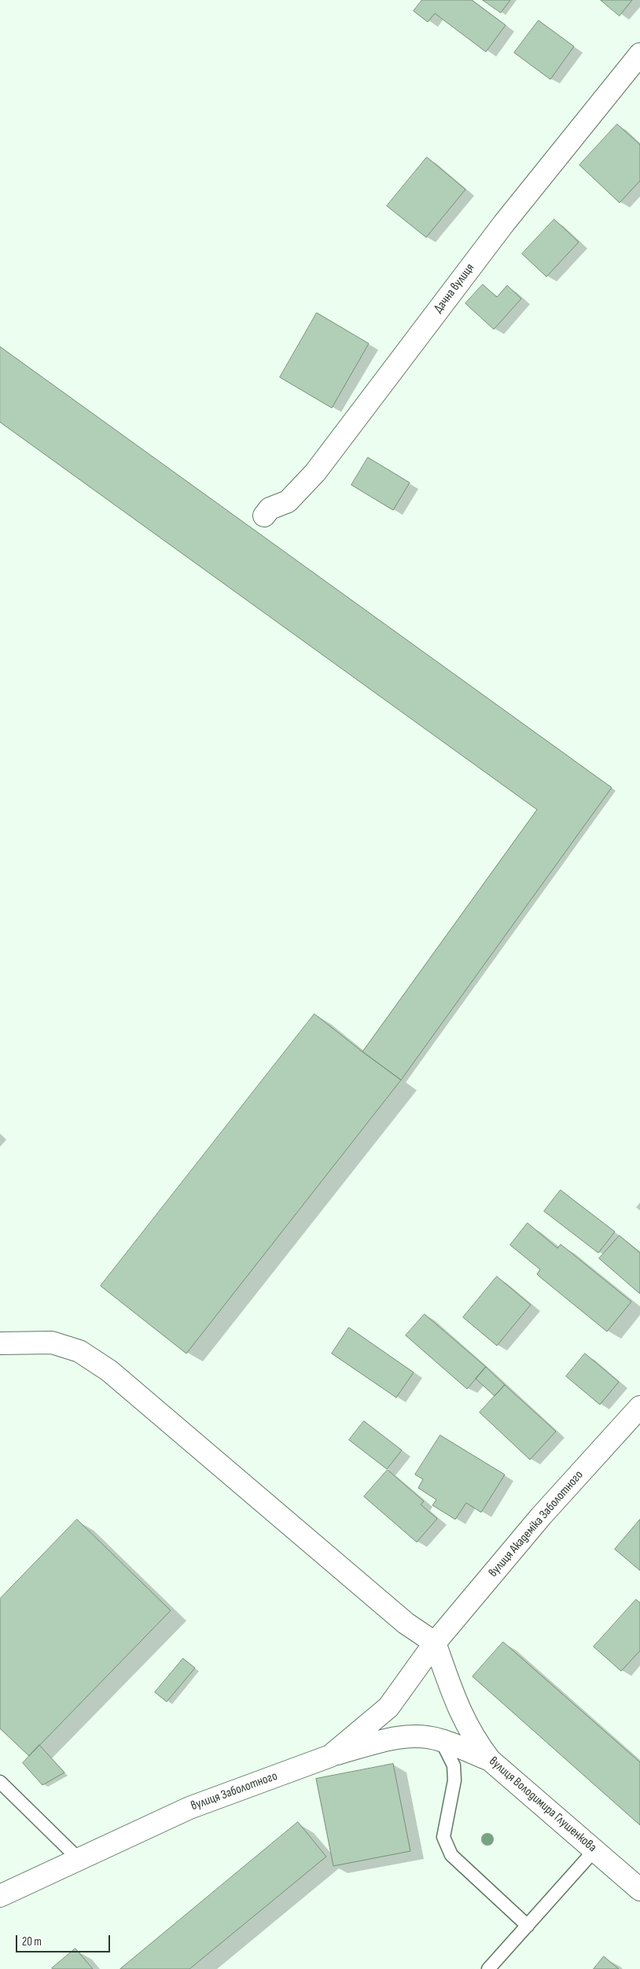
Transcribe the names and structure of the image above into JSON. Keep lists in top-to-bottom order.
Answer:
{
  "streets": {
    "street": [
      "Дачна вулиця",
      "вулиця Академіка Заболотного",
      "вулиця Заболотного",
      "вулиця Володимира Глушенкова"
    ]
  },
  "crossings": [
    ["вулиця Академіка Заболотного", "вулиця Заболотного"],
    ["вулиця Академіка Заболотного", "вулиця Володимира Глушенкова"],
    ["вулиця Заболотного", "вулиця Володимира Глушенкова"]
  ],
  "scale_bar": "20 m"
}
